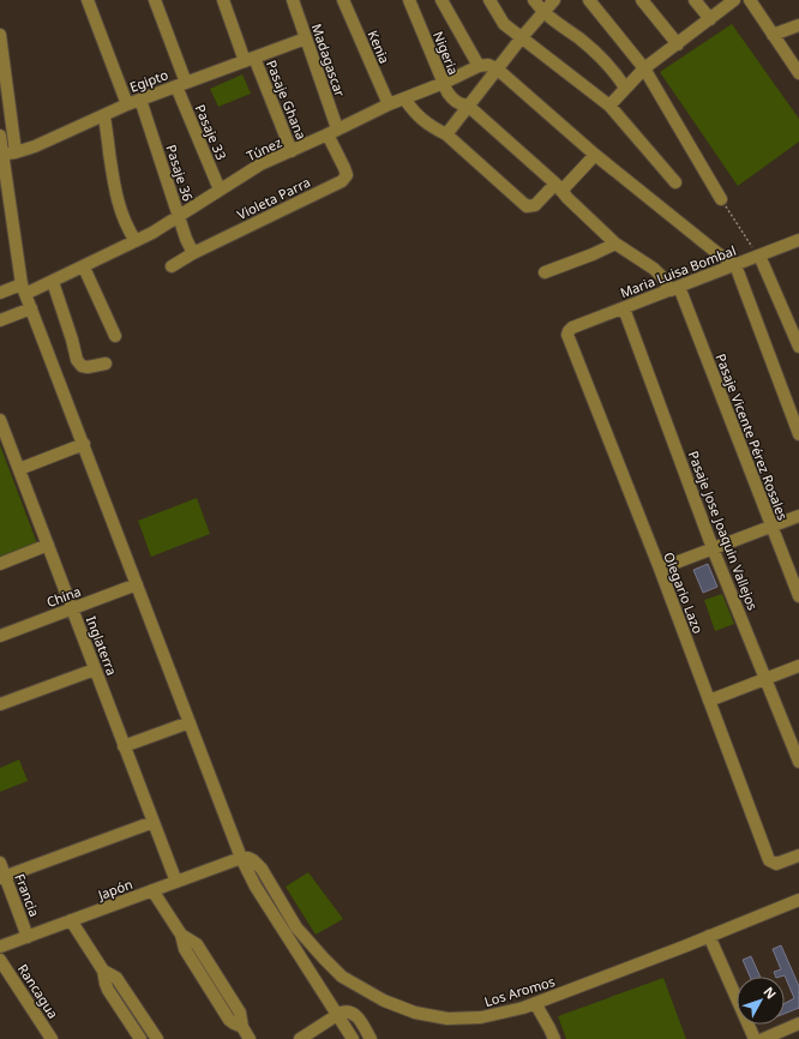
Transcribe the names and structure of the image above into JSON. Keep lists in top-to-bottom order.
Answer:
{
  "streets": {
    "street": [
      "Kenia",
      "Nigeria",
      "Madagascar",
      "Egipto",
      "Pasaje Ghana",
      "Pasaje 33",
      "Túnez",
      "Pasaje 36",
      "Violeta Parra",
      "Maria Luisa Bombal",
      "Pasaje Vicente Pérez Rosales",
      "Pasaje Jose Joaquin Vallejos",
      "Olegario Lazo",
      "China",
      "Inglaterra",
      "Japón",
      "Francia",
      "Rancagua",
      "Los Aromos"
    ]
  },
  "crossings": [
    ["Kenia", "Túnez"],
    ["Nigeria", "Túnez"],
    ["Nigeria", "Pasaje Vicente Pérez Rosales"],
    ["Madagascar", "Egipto"],
    ["Madagascar", "Túnez"],
    ["Madagascar", "Violeta Parra"],
    ["Egipto", "Pasaje Ghana"],
    ["Egipto", "Pasaje 33"],
    ["Egipto", "Pasaje 36"],
    ["Pasaje Ghana", "Túnez"],
    ["Pasaje 33", "Túnez"],
    ["Túnez", "Pasaje 36"],
    ["Túnez", "Violeta Parra"],
    ["Pasaje 36", "Violeta Parra"],
    ["Maria Luisa Bombal", "Pasaje Vicente Pérez Rosales"],
    ["Maria Luisa Bombal", "Pasaje Jose Joaquin Vallejos"],
    ["Maria Luisa Bombal", "Olegario Lazo"],
    ["China", "Inglaterra"],
    ["Inglaterra", "Japón"],
    ["Japón", "Francia"],
    ["Japón", "Los Aromos"]
  ],
  "north": "top right"
}
